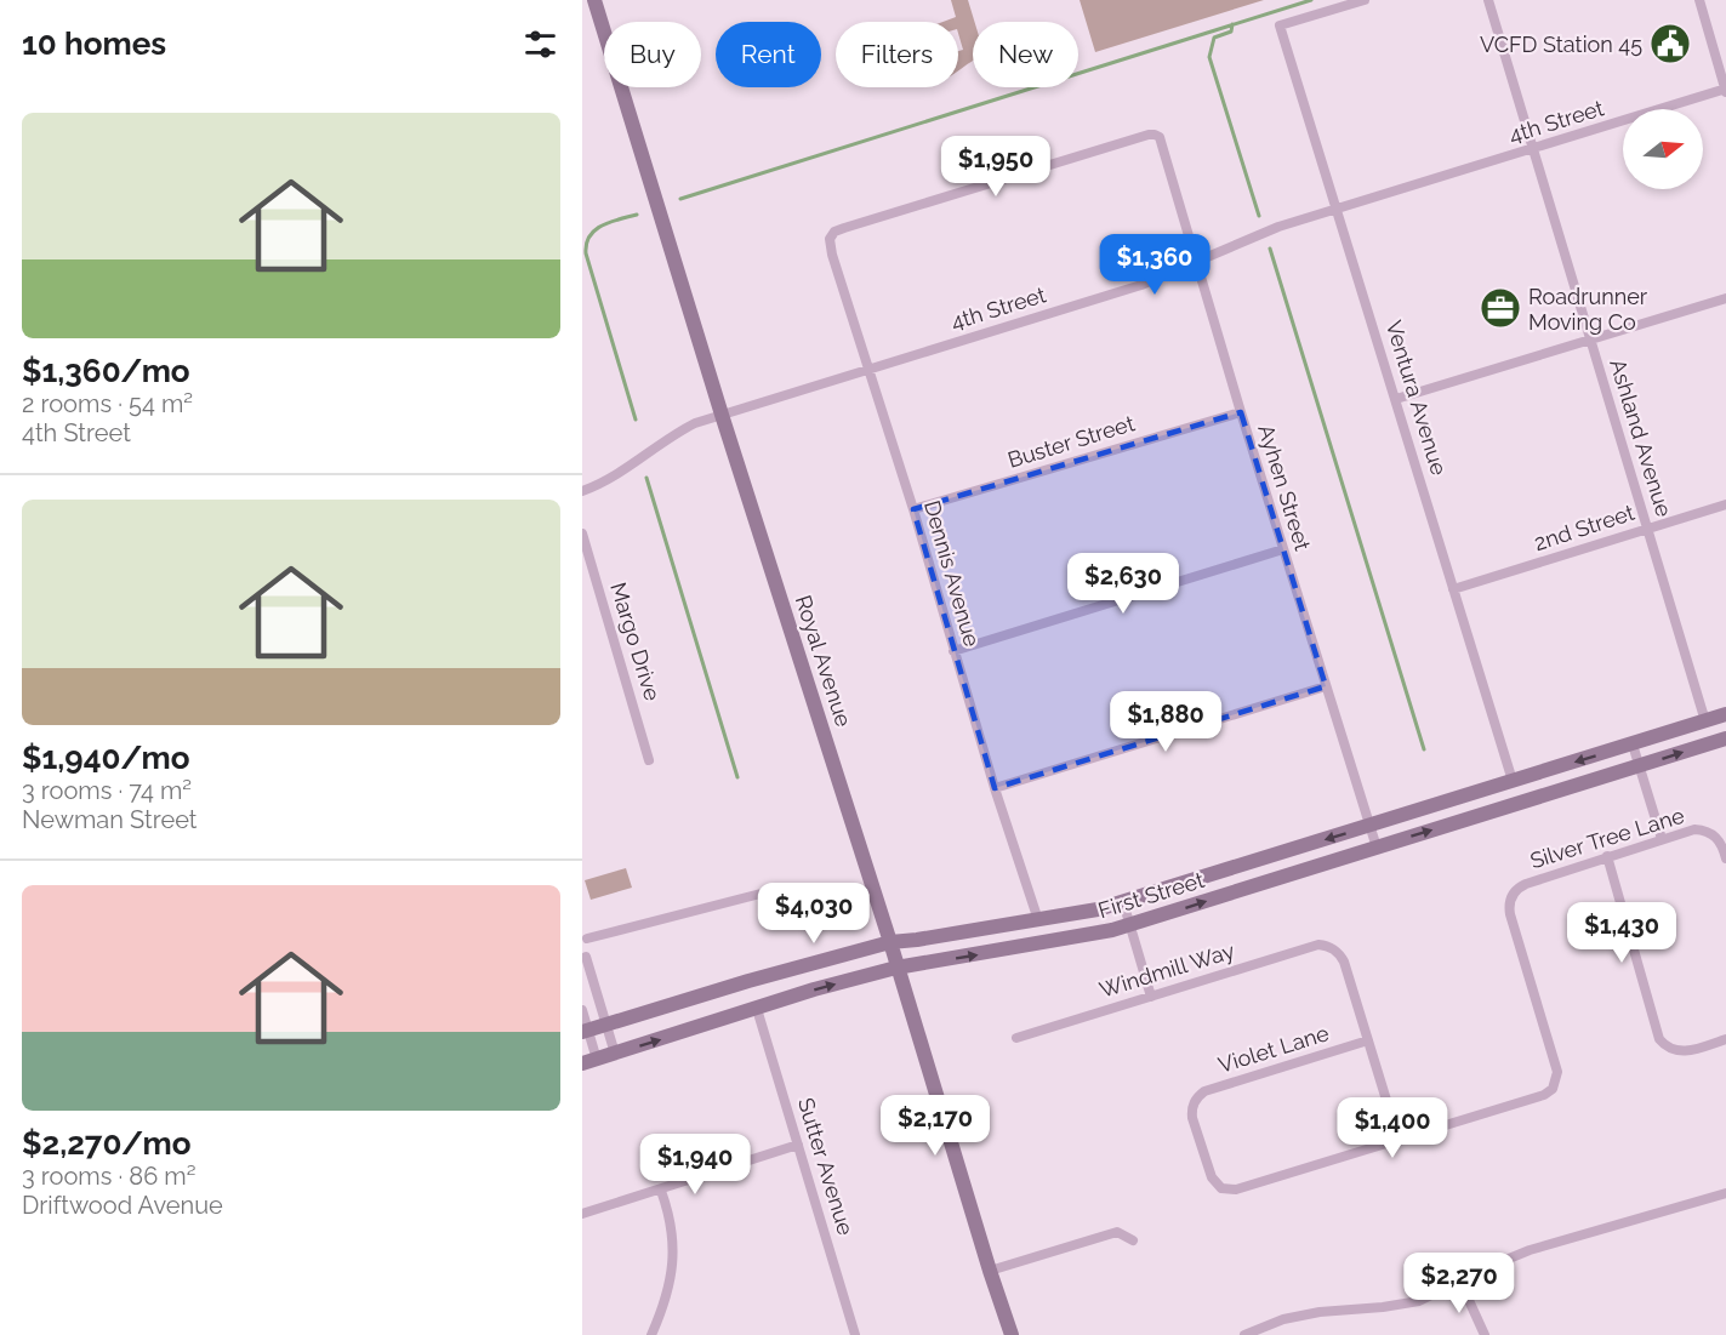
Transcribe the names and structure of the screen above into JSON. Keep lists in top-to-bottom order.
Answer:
{
  "streets": {
    "main road": ["Royal Avenue", "First Street"],
    "street": [
      "4th Street",
      "Ventura Avenue",
      "Ashland Avenue",
      "Buster Street",
      "Ayhen Street",
      "2nd Street",
      "Dennis Avenue",
      "Margo Drive",
      "Silver Tree Lane",
      "Windmill Way",
      "Violet Lane",
      "Sutter Avenue"
    ]
  },
  "crossings": [
    ["4th Street", "Ventura Avenue"],
    ["4th Street", "Ashland Avenue"],
    ["4th Street", "Ayhen Street"],
    ["4th Street", "Dennis Avenue"],
    ["4th Street", "Royal Avenue"],
    ["Ventura Avenue", "2nd Street"],
    ["Ventura Avenue", "First Street"],
    ["Ashland Avenue", "2nd Street"],
    ["Ashland Avenue", "First Street"],
    ["Buster Street", "Ayhen Street"],
    ["Buster Street", "Dennis Avenue"],
    ["Ayhen Street", "Dennis Avenue"],
    ["Ayhen Street", "First Street"],
    ["Dennis Avenue", "First Street"],
    ["Royal Avenue", "First Street"],
    ["Silver Tree Lane", "Violet Lane"],
    ["First Street", "Sutter Avenue"],
    ["Windmill Way", "Violet Lane"]
  ],
  "places": {
    "public building": ["VCFD Station 45"],
    "office": ["Roadrunner Moving Co"]
  },
  "north": "right",
  "page": {
    "heading": "10 homes",
    "chip": [
      "Buy",
      "Rent",
      "Filters",
      "New"
    ],
    "list": [
      {
        "name": "$1,360/mo",
        "note": "2 rooms · 54 m² · 4th Street"
      },
      {
        "name": "$1,940/mo",
        "note": "3 rooms · 74 m² · Newman Street"
      },
      {
        "name": "$2,270/mo",
        "note": "3 rooms · 86 m² · Driftwood Avenue"
      }
    ],
    "price": [
      "$1,950",
      "$1,360",
      "$2,630",
      "$1,880",
      "$4,030",
      "$1,430",
      "$2,170",
      "$1,400",
      "$1,940",
      "$2,270"
    ]
  }
}
